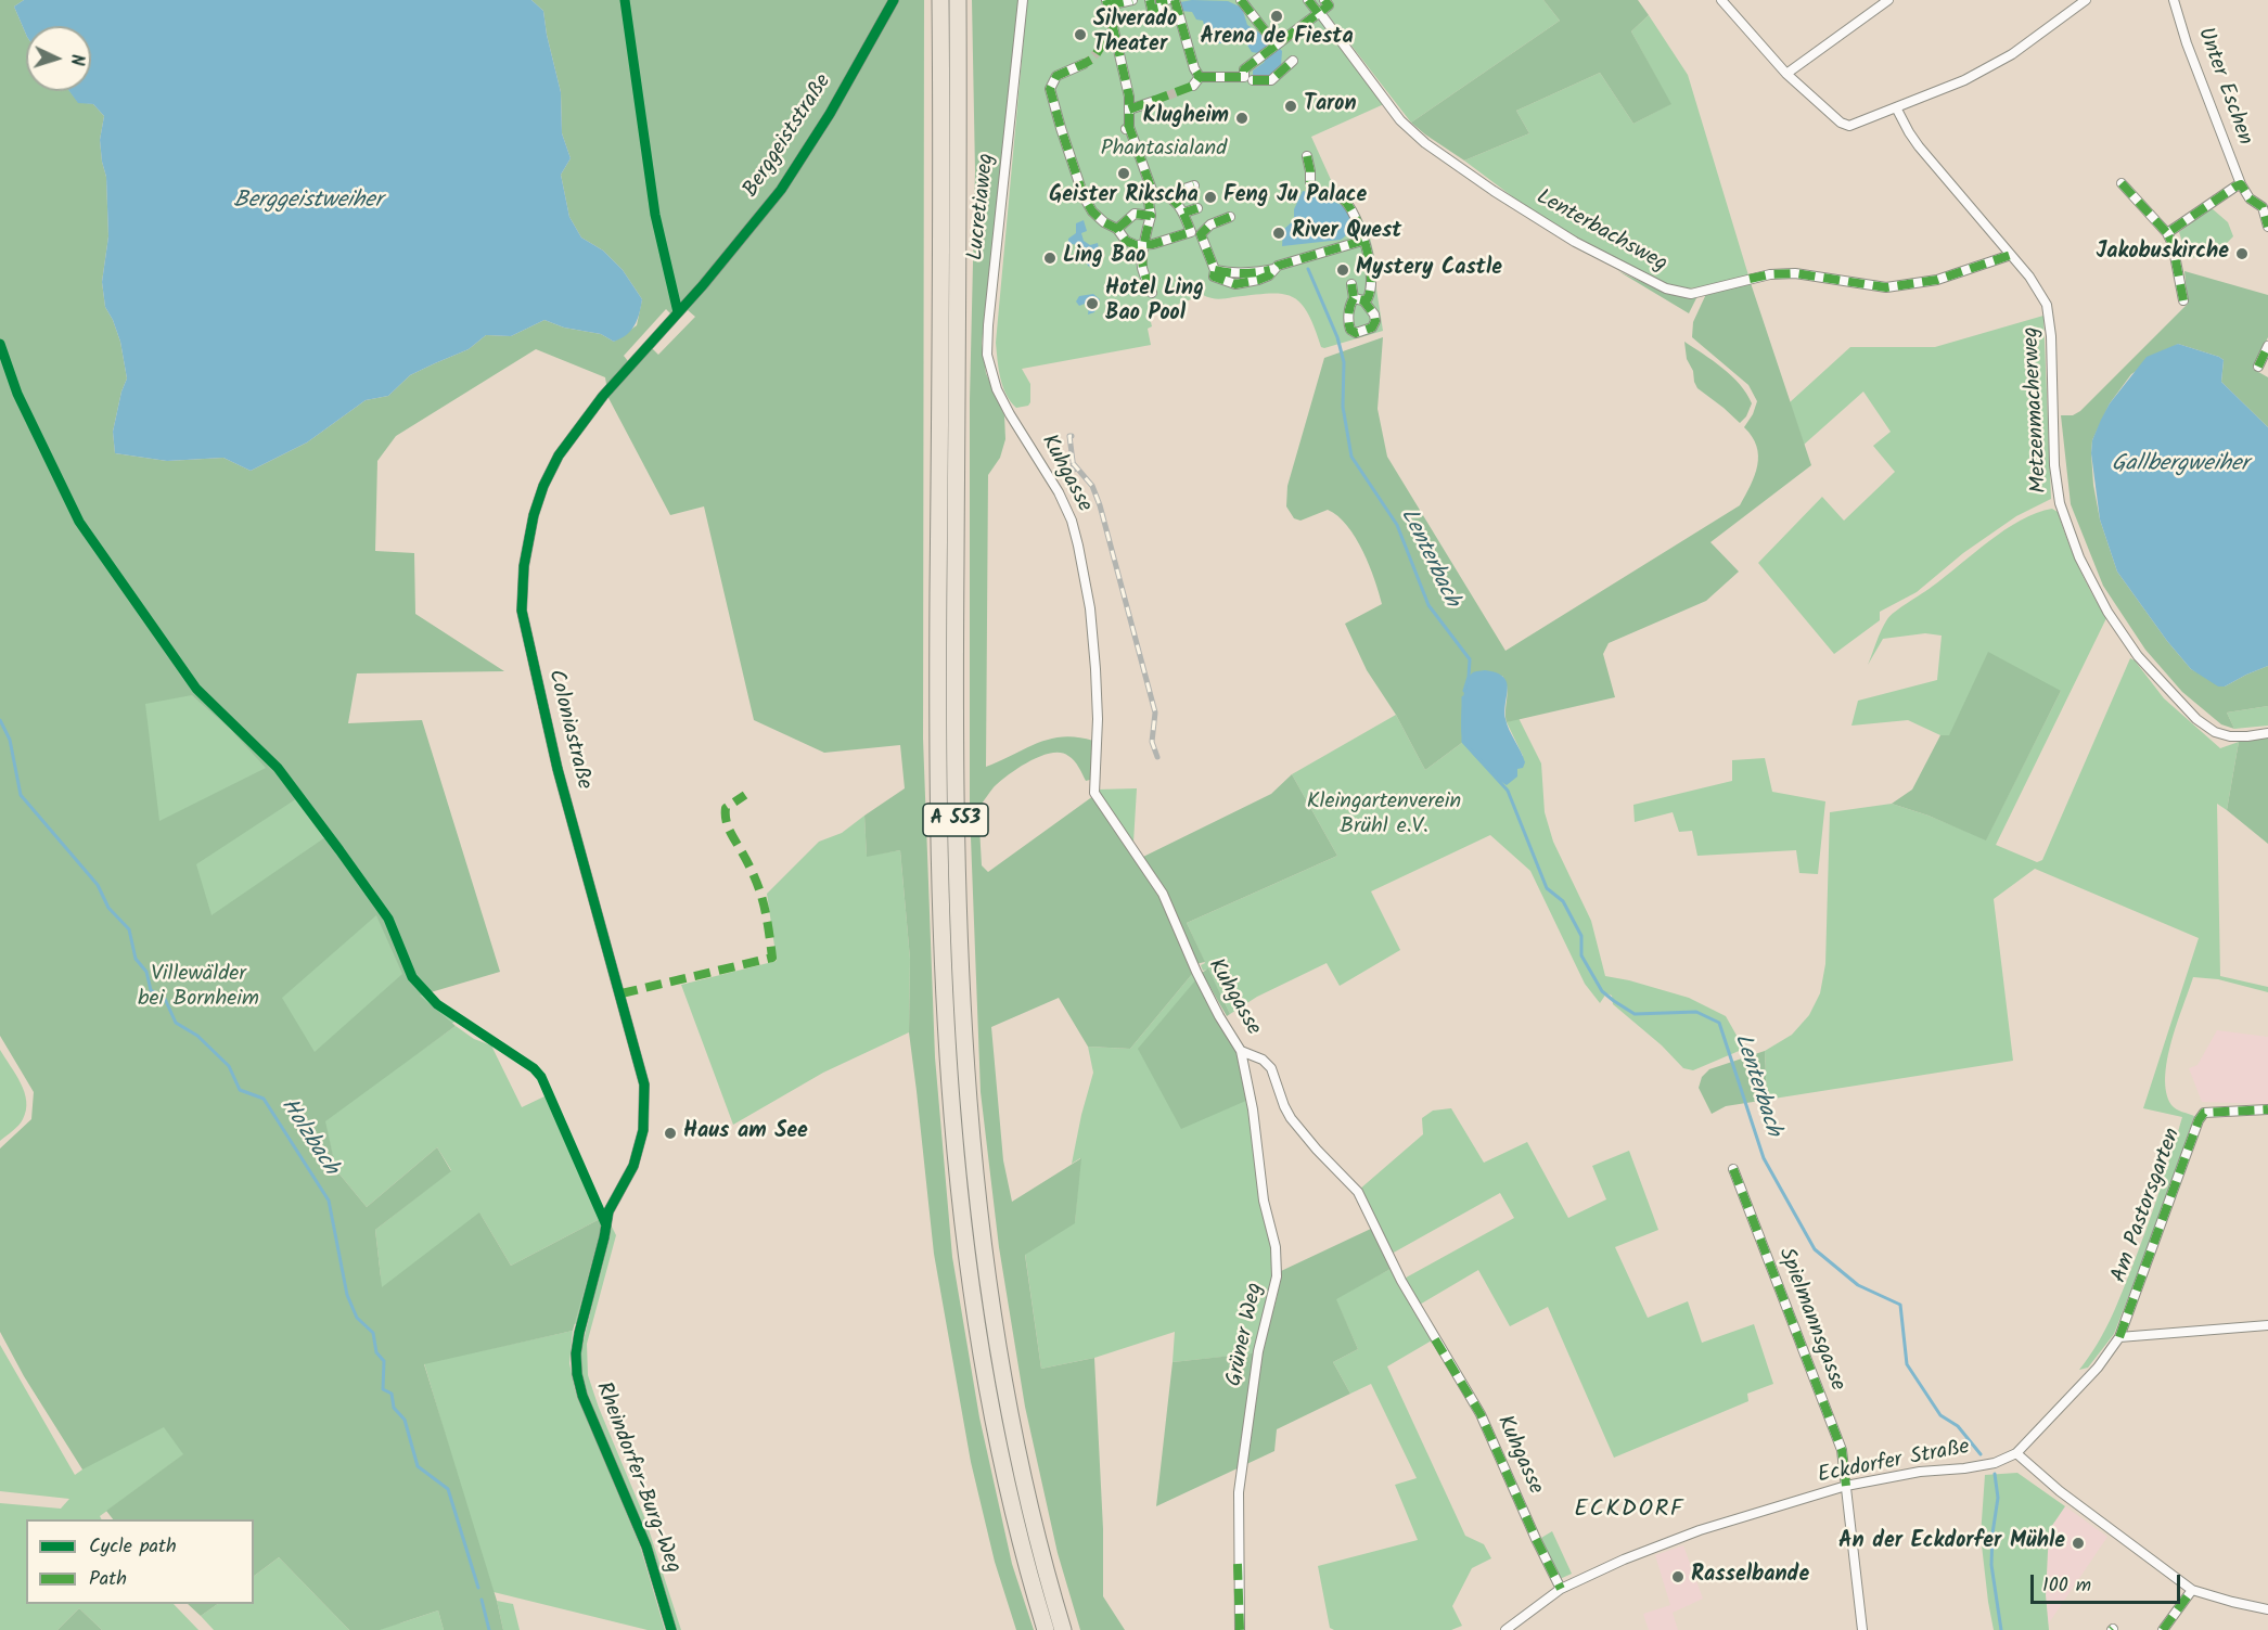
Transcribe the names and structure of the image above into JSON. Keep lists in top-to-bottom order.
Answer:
{
  "streets": {
    "highway": ["A 553"],
    "street": [
      "Unter Eschen",
      "Berggeiststraße",
      "Lucretiaweg",
      "Lenterbachsweg",
      "Metzenmacherweg",
      "Kuhgasse",
      "Coloniastraße",
      "Am Pastorsgarten",
      "Spielmannsgasse",
      "Grüner Weg",
      "Eckdorfer Straße",
      "Rheindorfer-Burg-Weg"
    ]
  },
  "crossings": [
    ["Berggeiststraße", "Coloniastraße"],
    ["Lucretiaweg", "Kuhgasse"],
    ["Lenterbachsweg", "Metzenmacherweg"],
    ["Kuhgasse", "Grüner Weg"],
    ["Kuhgasse", "Eckdorfer Straße"],
    ["Coloniastraße", "Rheindorfer-Burg-Weg"],
    ["Am Pastorsgarten", "Eckdorfer Straße"],
    ["Spielmannsgasse", "Eckdorfer Straße"]
  ],
  "districts": ["ECKDORF"],
  "water": [
    "Berggeistweiher",
    "Gallbergweiher",
    "Lenterbach",
    "Holzbach"
  ],
  "parks": ["Phantasialand", "Kleingartenverein Brühl e.V.", "Villewälder bei Bornheim"],
  "places": [
    "Arena de Fiesta",
    "Silverado Theater",
    "Taron",
    "Klugheim",
    "Geister Rikscha",
    "Feng Ju Palace",
    "River Quest",
    "Jakobuskirche",
    "Ling Bao",
    "Mystery Castle",
    "Hotel Ling Bao Pool",
    "Haus am See",
    "An der Eckdorfer Mühle",
    "Rasselbande"
  ],
  "legend": ["Cycle path", "Path"],
  "scale_bar": "100 m",
  "north": "right"
}
